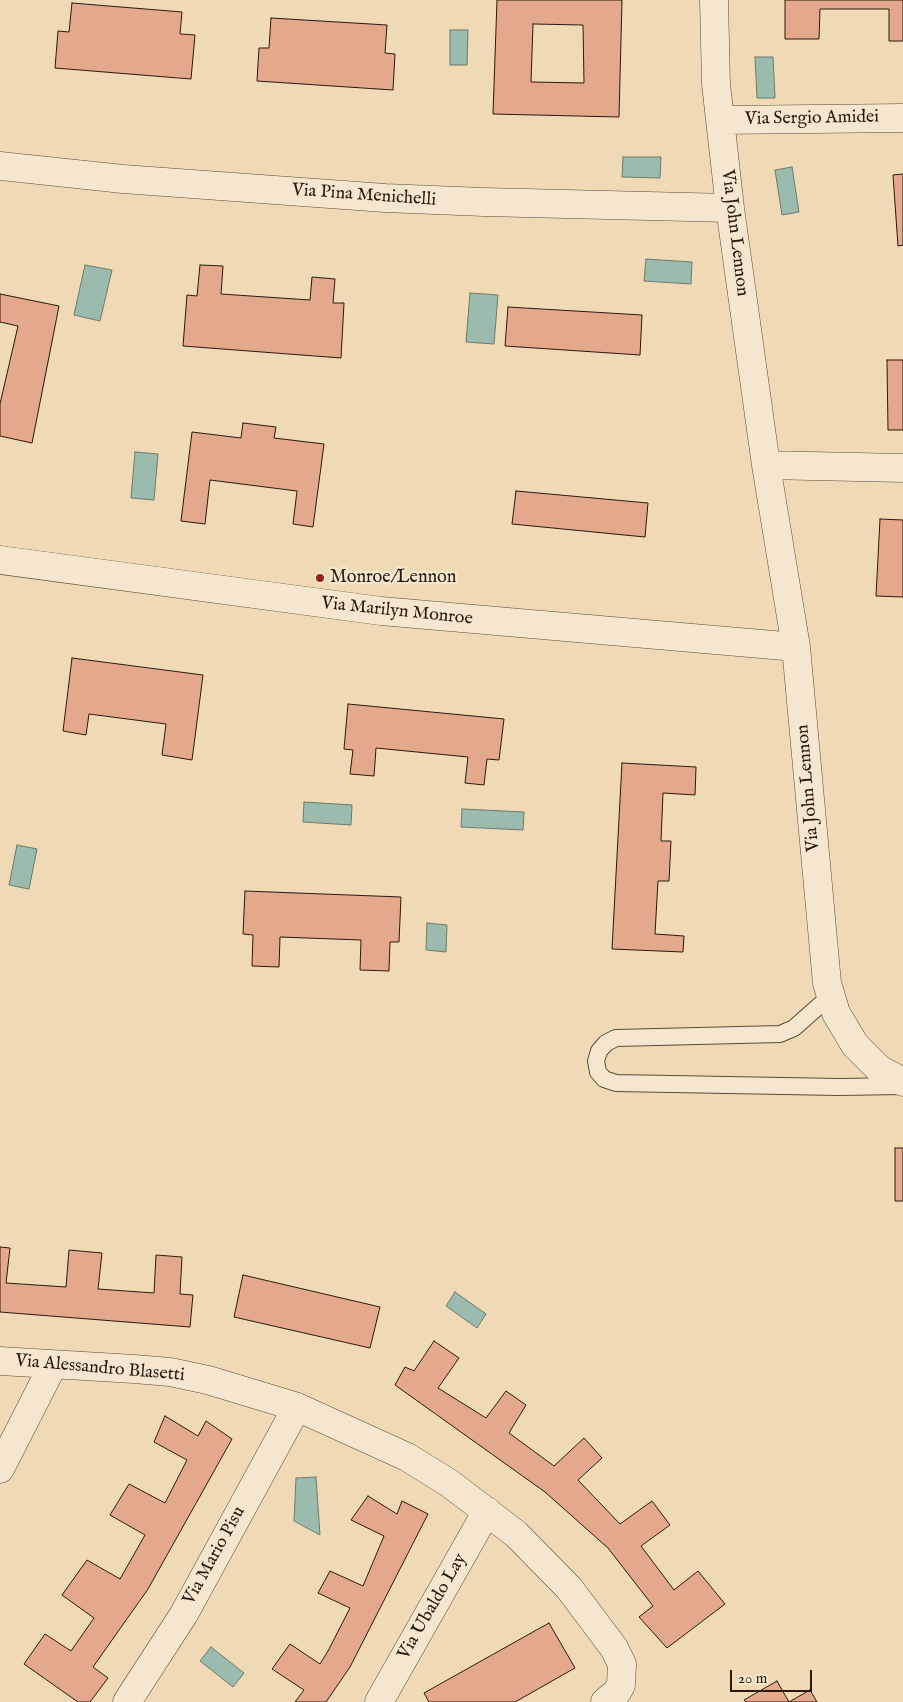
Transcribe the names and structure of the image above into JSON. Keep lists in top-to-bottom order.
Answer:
{
  "streets": {
    "street": [
      "Via Sergio Amidei",
      "Via Pina Menichelli",
      "Via John Lennon",
      "Via Marilyn Monroe",
      "Via Alessandro Blasetti",
      "Via Mario Pisu",
      "Via Ubaldo Lay"
    ]
  },
  "crossings": [
    ["Via Sergio Amidei", "Via John Lennon"],
    ["Via Pina Menichelli", "Via John Lennon"],
    ["Via John Lennon", "Via Marilyn Monroe"],
    ["Via Alessandro Blasetti", "Via Mario Pisu"],
    ["Via Alessandro Blasetti", "Via Ubaldo Lay"]
  ],
  "places": ["Monroe/Lennon"],
  "scale_bar": "20 m"
}
